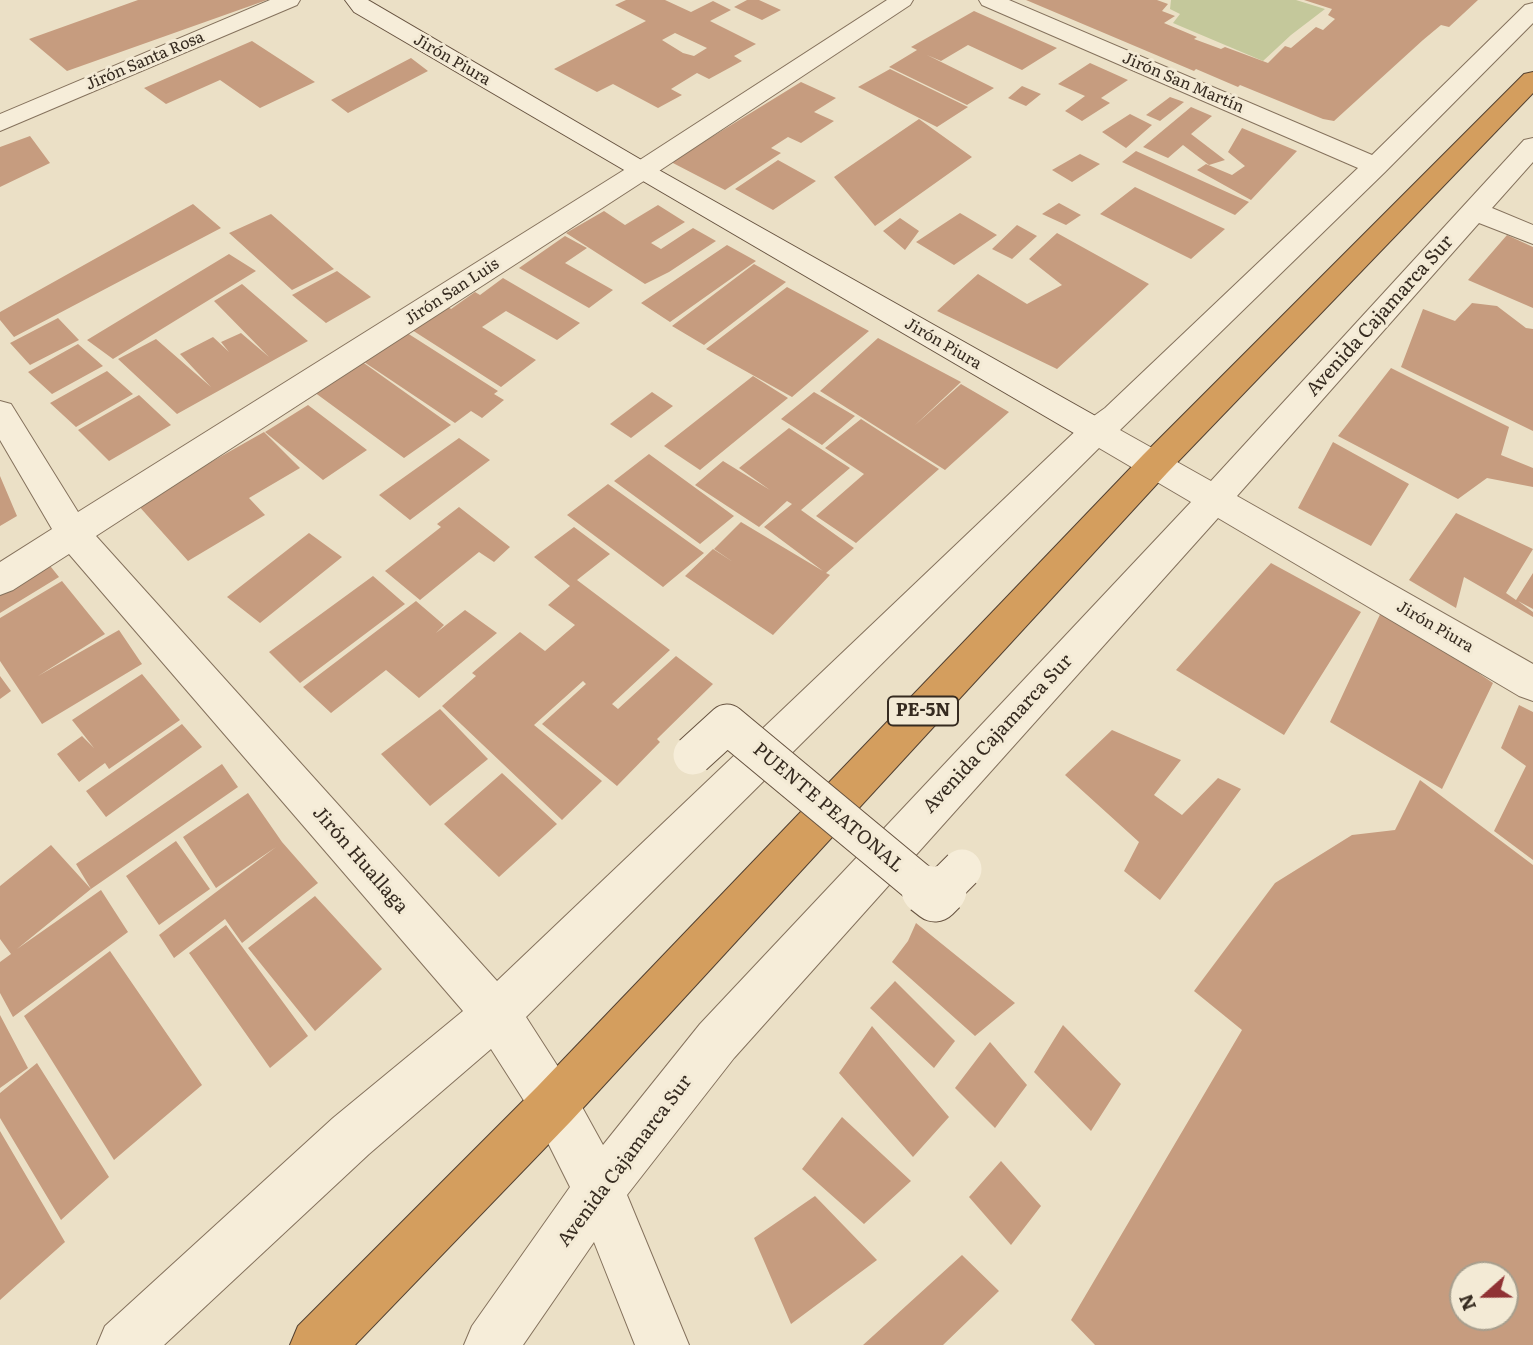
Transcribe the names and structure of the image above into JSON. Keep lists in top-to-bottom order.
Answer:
{
  "streets": {
    "highway": ["PE-5N"],
    "street": [
      "Jirón Piura",
      "Jirón Santa Rosa",
      "Jirón San Martín",
      "Jirón San Luis",
      "Avenida Cajamarca Sur",
      "PUENTE PEATONAL",
      "Jirón Huallaga"
    ]
  },
  "crossings": [
    ["Jirón Piura", "Jirón San Luis"],
    ["Jirón Piura", "Avenida Cajamarca Sur"],
    ["Jirón Piura", "PE-5N"],
    ["Jirón San Luis", "Jirón Huallaga"],
    ["Avenida Cajamarca Sur", "Jirón Huallaga"],
    ["PE-5N", "Jirón Huallaga"]
  ],
  "north": "left"
}
